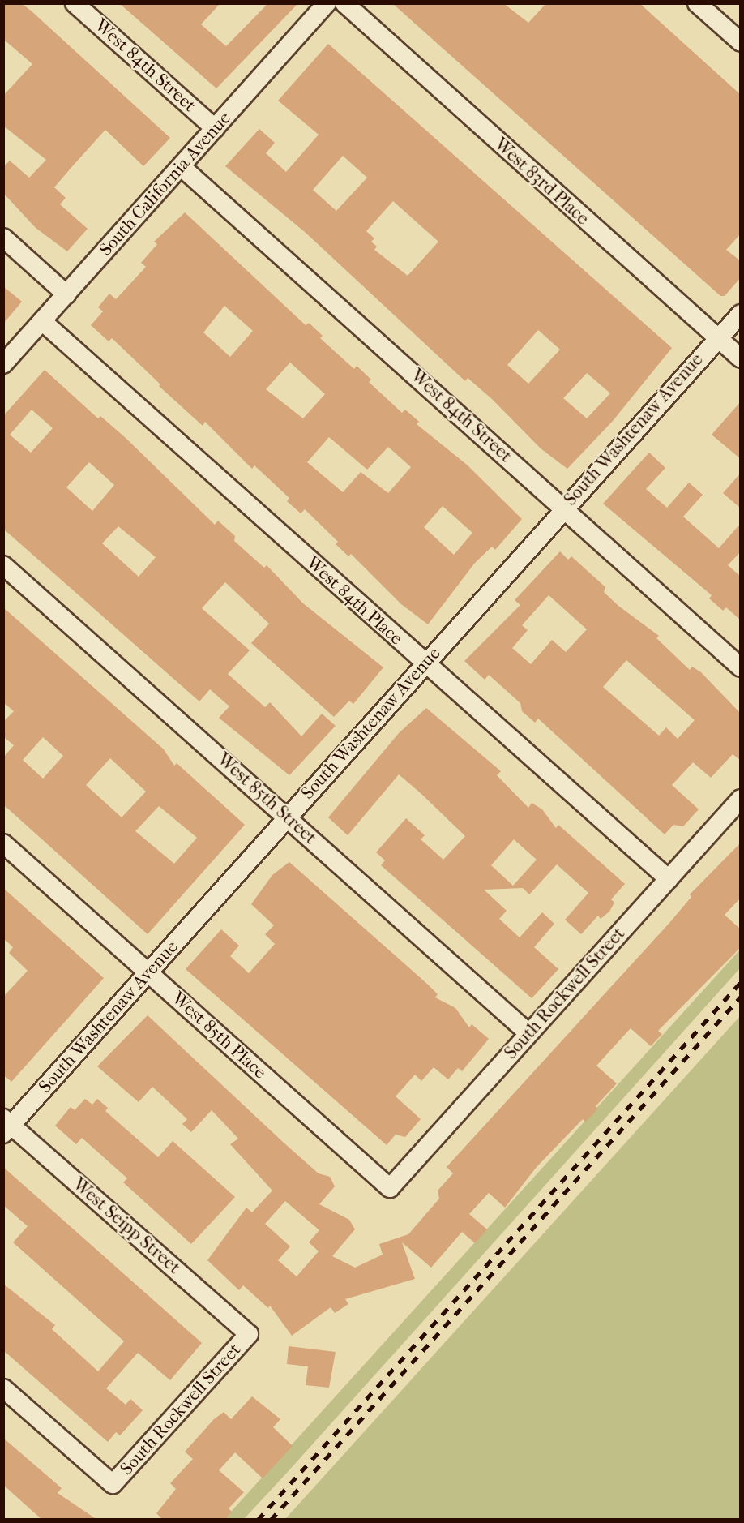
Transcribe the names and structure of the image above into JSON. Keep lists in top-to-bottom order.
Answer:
{
  "streets": {
    "street": [
      "West 84th Street",
      "West 83rd Place",
      "South California Avenue",
      "South Washtenaw Avenue",
      "West 84th Place",
      "West 85th Street",
      "South Rockwell Street",
      "West 85th Place",
      "West Seipp Street"
    ]
  },
  "crossings": [
    ["West 84th Street", "South California Avenue"],
    ["West 84th Street", "South Washtenaw Avenue"],
    ["West 83rd Place", "South Washtenaw Avenue"],
    ["South California Avenue", "West 84th Place"],
    ["South Washtenaw Avenue", "West 84th Place"],
    ["South Washtenaw Avenue", "West 85th Street"],
    ["South Washtenaw Avenue", "West 85th Place"],
    ["South Washtenaw Avenue", "West Seipp Street"],
    ["West 84th Place", "South Rockwell Street"],
    ["West 85th Street", "South Rockwell Street"],
    ["South Rockwell Street", "West 85th Place"],
    ["South Rockwell Street", "West Seipp Street"]
  ]
}
